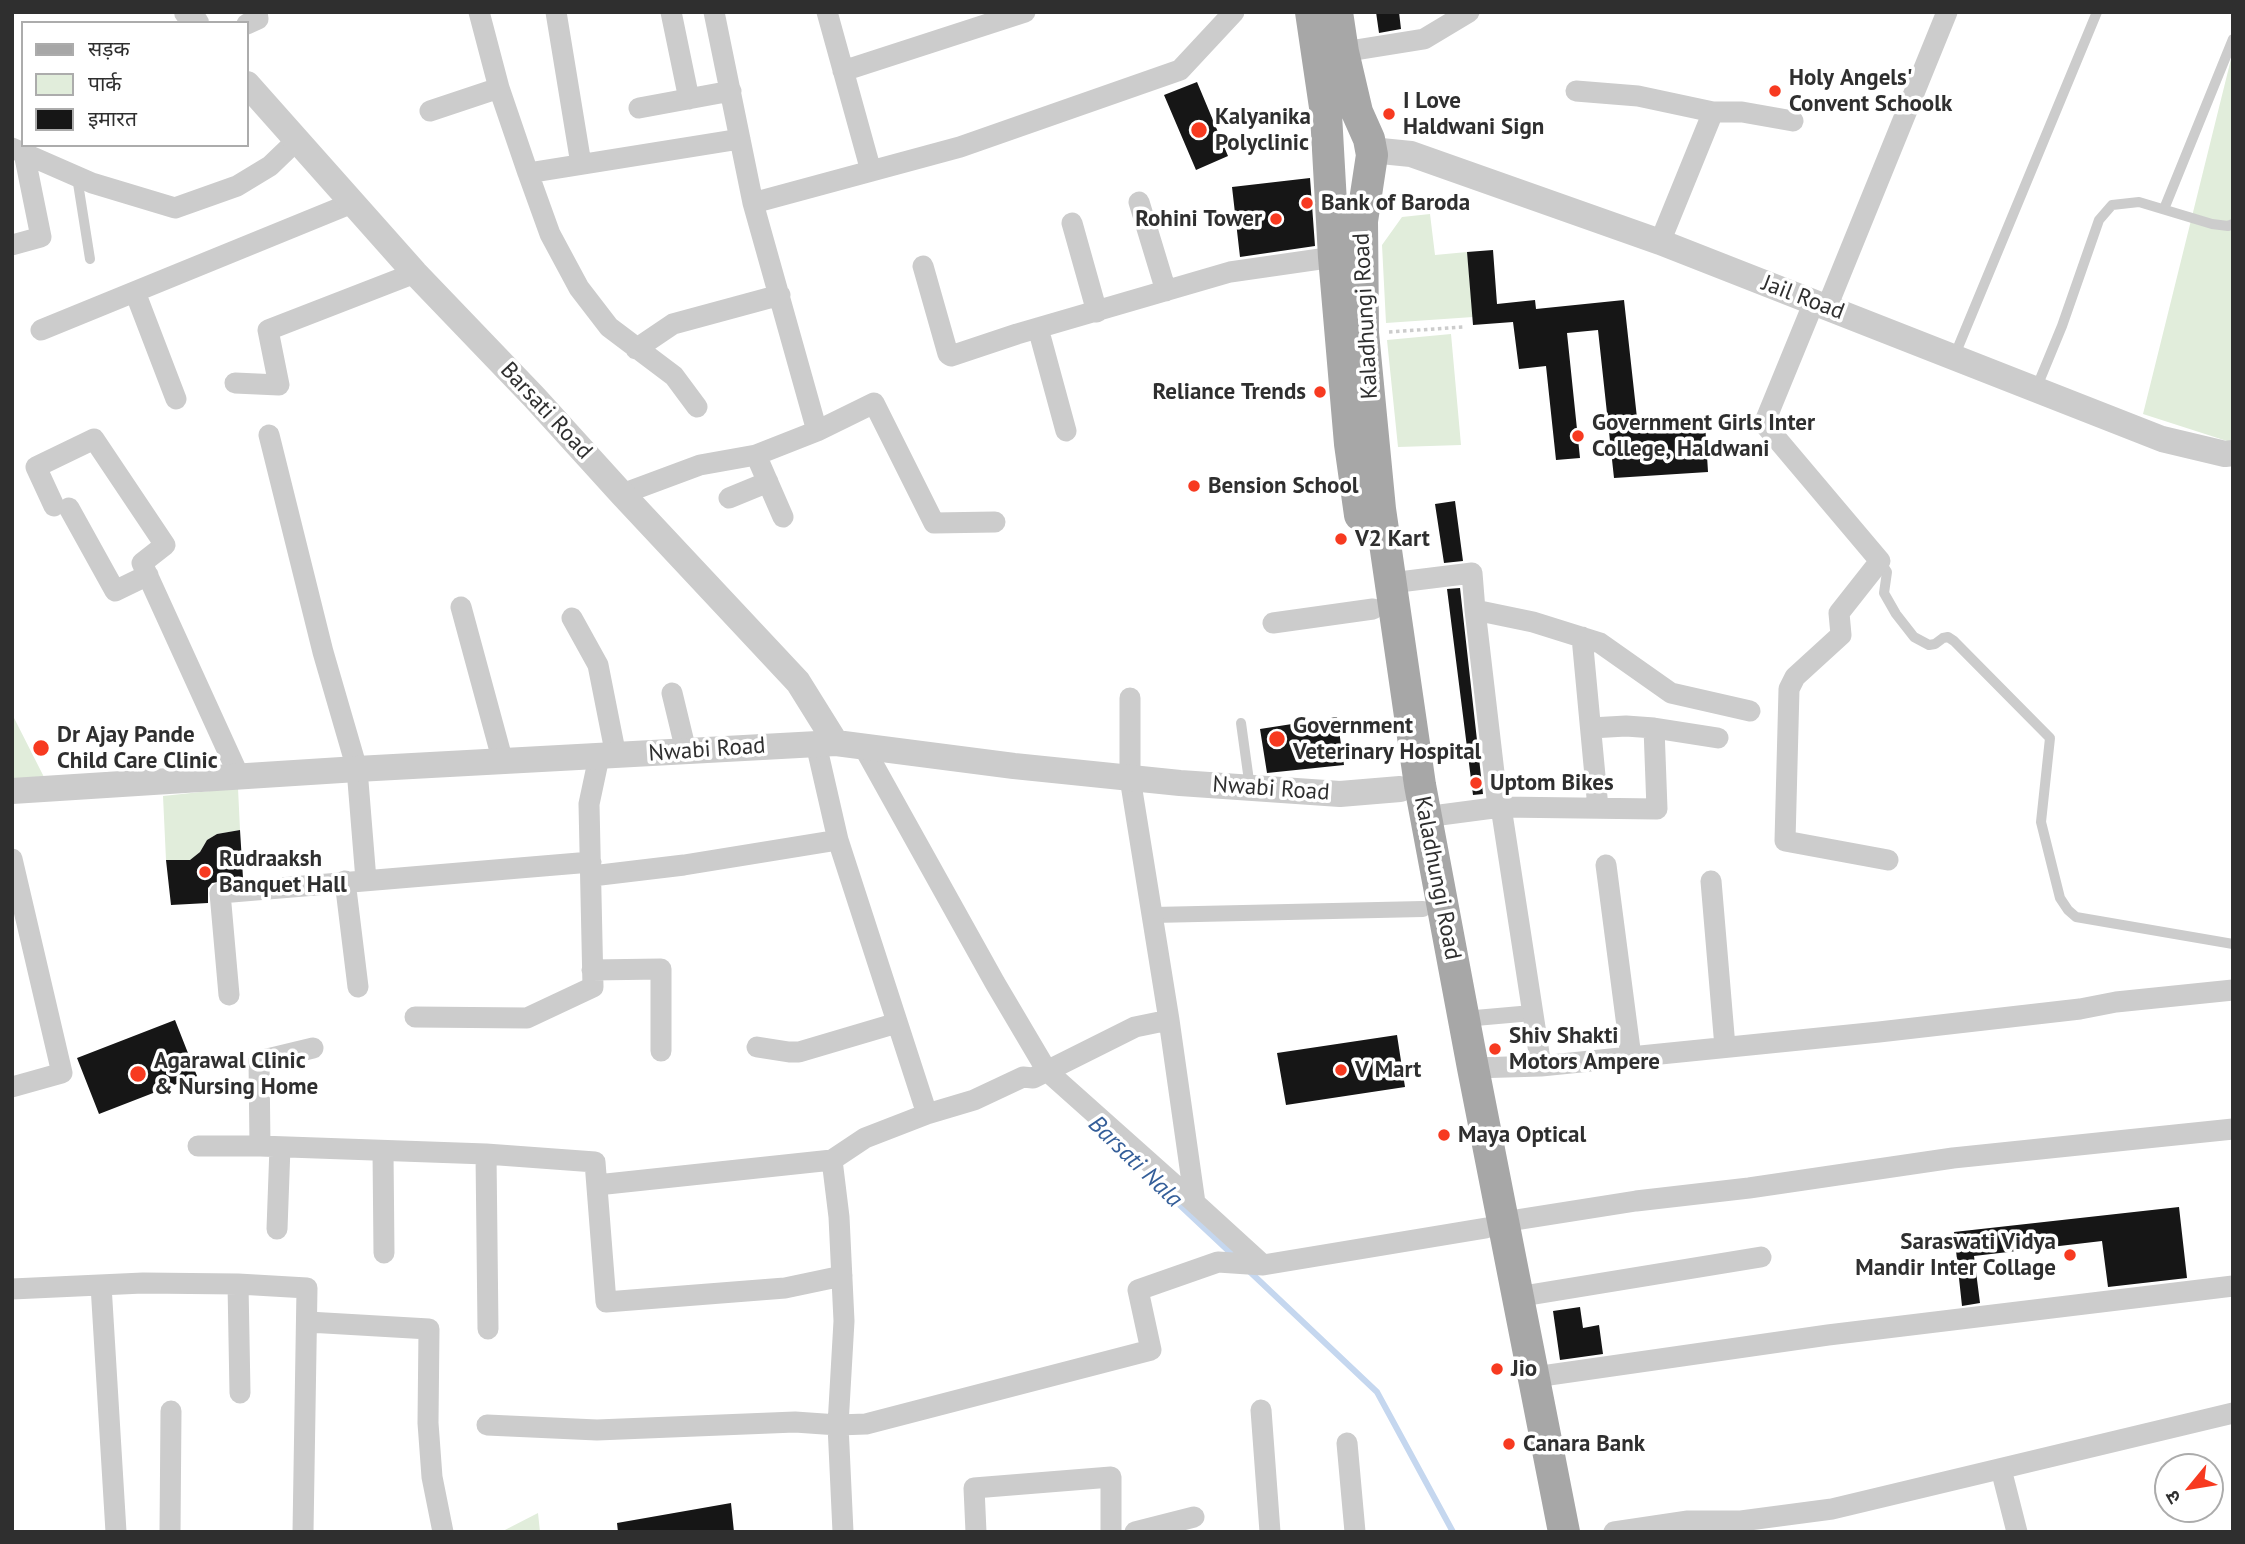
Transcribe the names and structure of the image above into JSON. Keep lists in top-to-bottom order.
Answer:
{
  "streets": {
    "main road": ["Kaladhungi Road"],
    "street": ["Jail Road", "Barsati Road", "Nwabi Road"]
  },
  "crossings": [
    ["Jail Road", "Kaladhungi Road"],
    ["Kaladhungi Road", "Nwabi Road"],
    ["Barsati Road", "Nwabi Road"]
  ],
  "water": ["Barsati Nala"],
  "places": [
    "Holy Angels' Convent Schoolk",
    "I Love Haldwani Sign",
    "Kalyanika Polyclinic",
    "Bank of Baroda",
    "Rohini Tower",
    "Reliance Trends",
    "Government Girls Inter College, Haldwani",
    "Bension School",
    "V2 Kart",
    "Government Veterinary Hospital",
    "Dr Ajay Pande Child Care Clinic",
    "Uptom Bikes",
    "Rudraaksh Banquet Hall",
    "Shiv Shakti Motors Ampere",
    "V Mart",
    "Agarawal Clinic & Nursing Home",
    "Maya Optical",
    "Saraswati Vidya Mandir Inter Collage",
    "Jio",
    "Canara Bank"
  ],
  "legend": ["सड़क", "पार्क", "इमारत"],
  "north": "bottom left"
}
